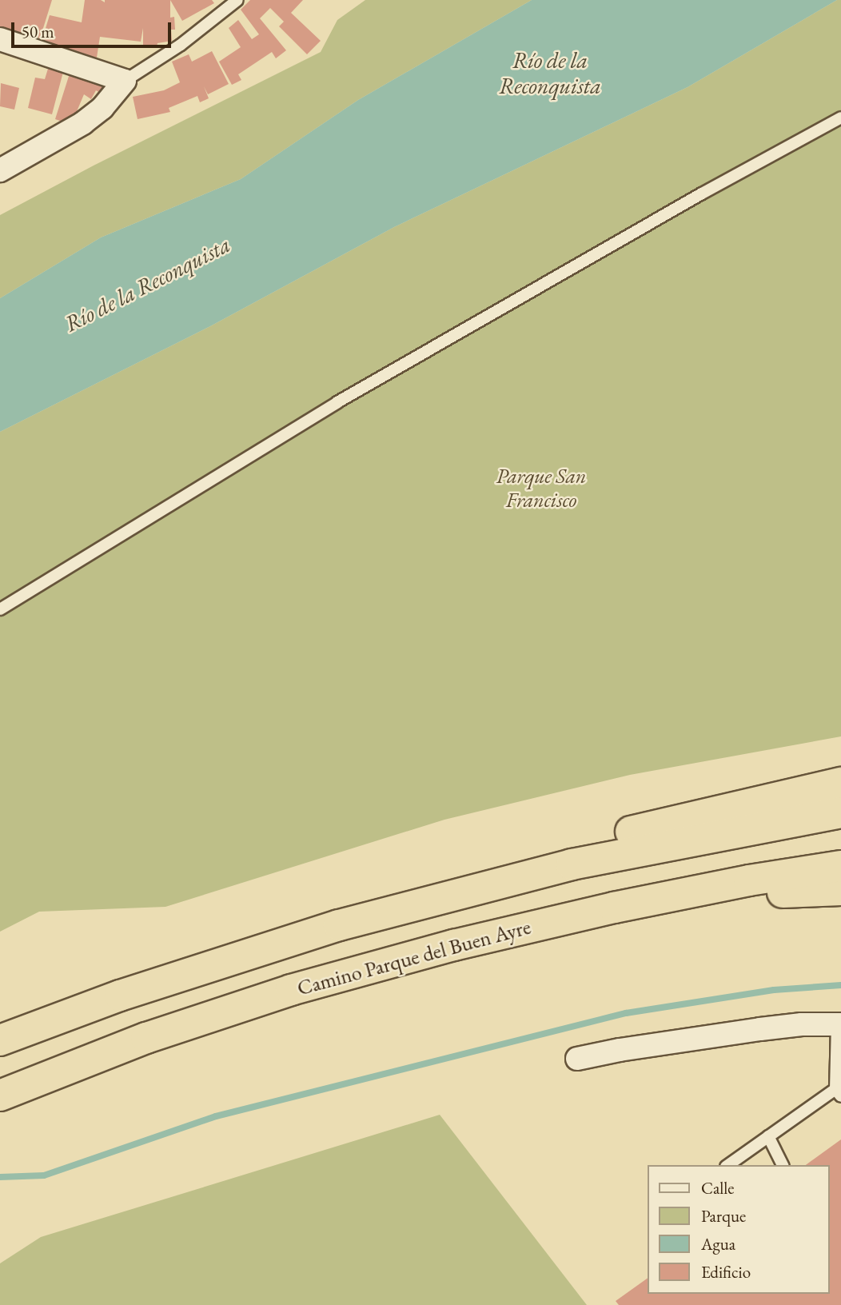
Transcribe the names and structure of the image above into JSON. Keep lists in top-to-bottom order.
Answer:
{
  "streets": {
    "highway": ["Camino Parque del Buen Ayre"]
  },
  "water": ["Río de la Reconquista"],
  "parks": ["Parque San Francisco"],
  "legend": [
    "Calle",
    "Parque",
    "Agua",
    "Edificio"
  ],
  "scale_bar": "50 m"
}
